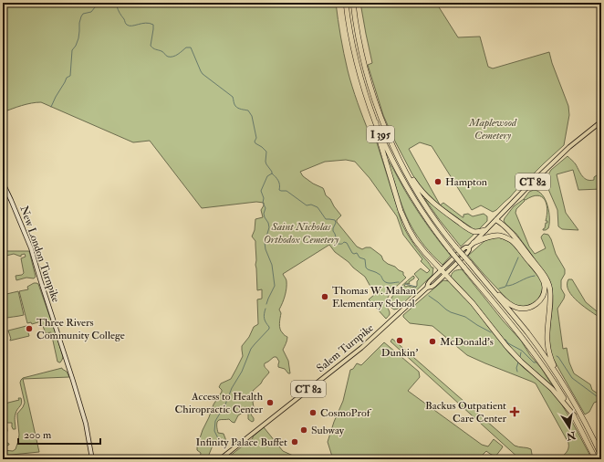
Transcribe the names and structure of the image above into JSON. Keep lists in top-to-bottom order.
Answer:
{
  "streets": {
    "highway": ["I 395"],
    "main road": ["CT 82", "New London Turnpike", "Salem Turnpike"]
  },
  "parks": ["Maplewood Cemetery", "Saint Nicholas Orthodox Cemetery"],
  "places": {
    "other": [
      "Hampton",
      "Thomas W. Mahan Elementary School",
      "Three Rivers Community College",
      "Dunkin'",
      "McDonald's",
      "Access to Health Chiropractic Center",
      "CosmoProf",
      "Subway",
      "Infinity Palace Buffet"
    ],
    "health": ["Backus Outpatient Care Center"]
  },
  "scale_bar": "200 m",
  "north": "bottom"
}
